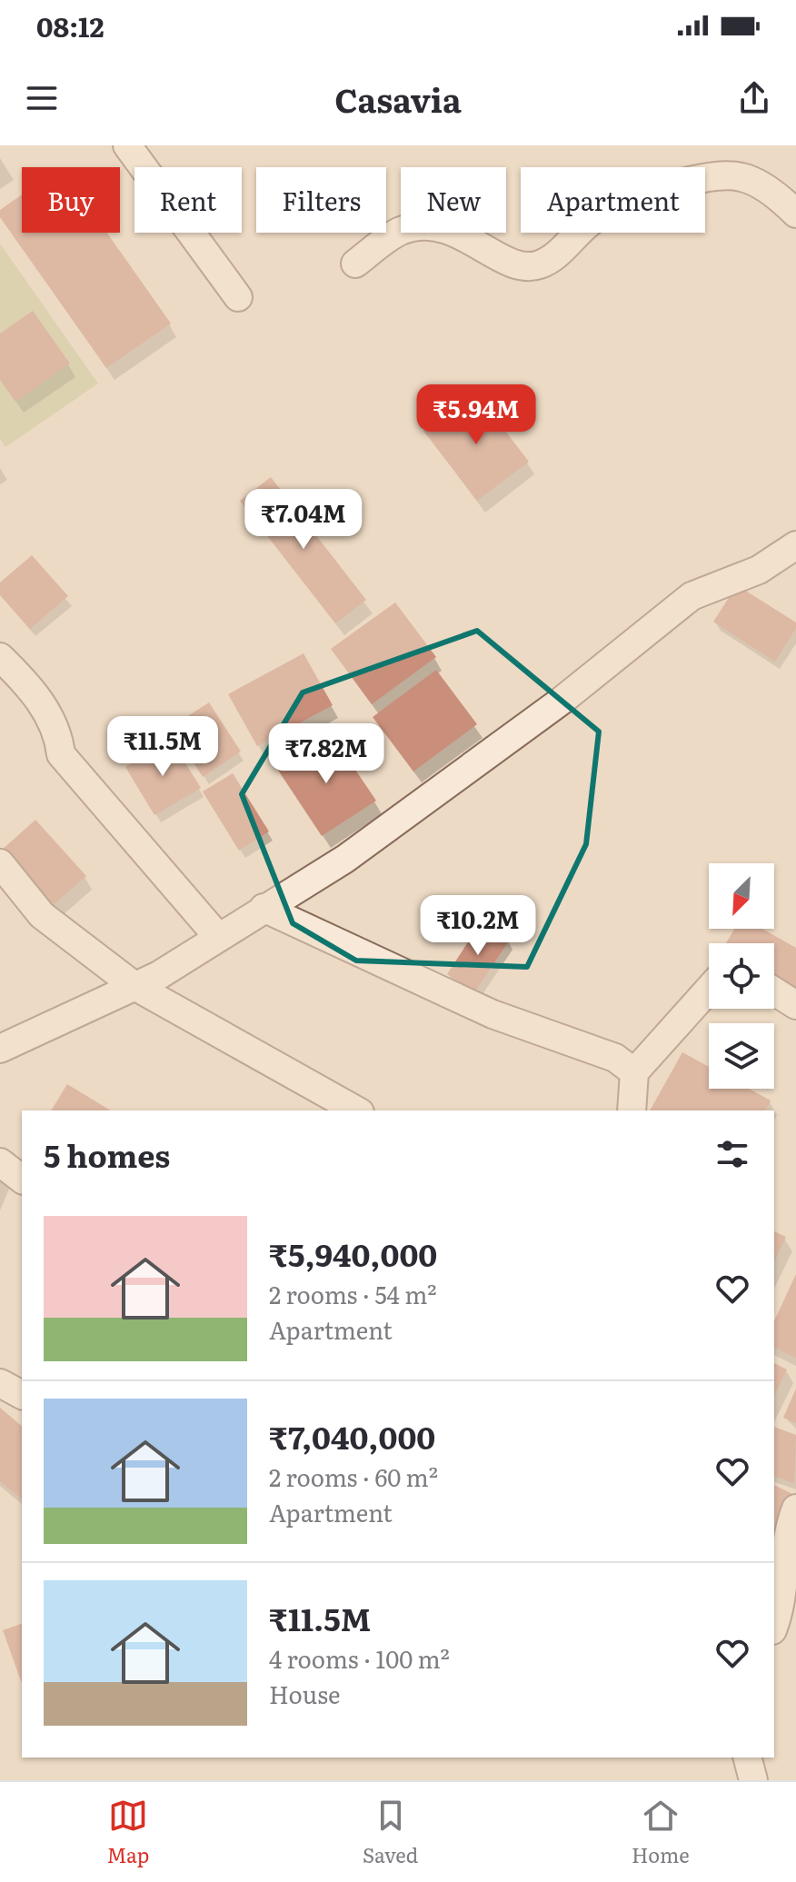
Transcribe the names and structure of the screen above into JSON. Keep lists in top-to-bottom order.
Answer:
{
  "north": "bottom left",
  "page": {
    "status": "08:12",
    "header": "Casavia",
    "chip": [
      "Buy",
      "Rent",
      "Filters",
      "New",
      "Apartment"
    ],
    "price": [
      "₹5.94M",
      "₹7.04M",
      "₹11.5M",
      "₹7.82M",
      "₹10.2M"
    ],
    "heading": "5 homes",
    "list": [
      {
        "name": "₹5,940,000",
        "note": "2 rooms · 54 m² · Apartment"
      },
      {
        "name": "₹7,040,000",
        "note": "2 rooms · 60 m² · Apartment"
      },
      {
        "name": "₹11.5M",
        "note": "4 rooms · 100 m² · House"
      }
    ],
    "tabs": ["Map", "Saved", "Home"]
  }
}
